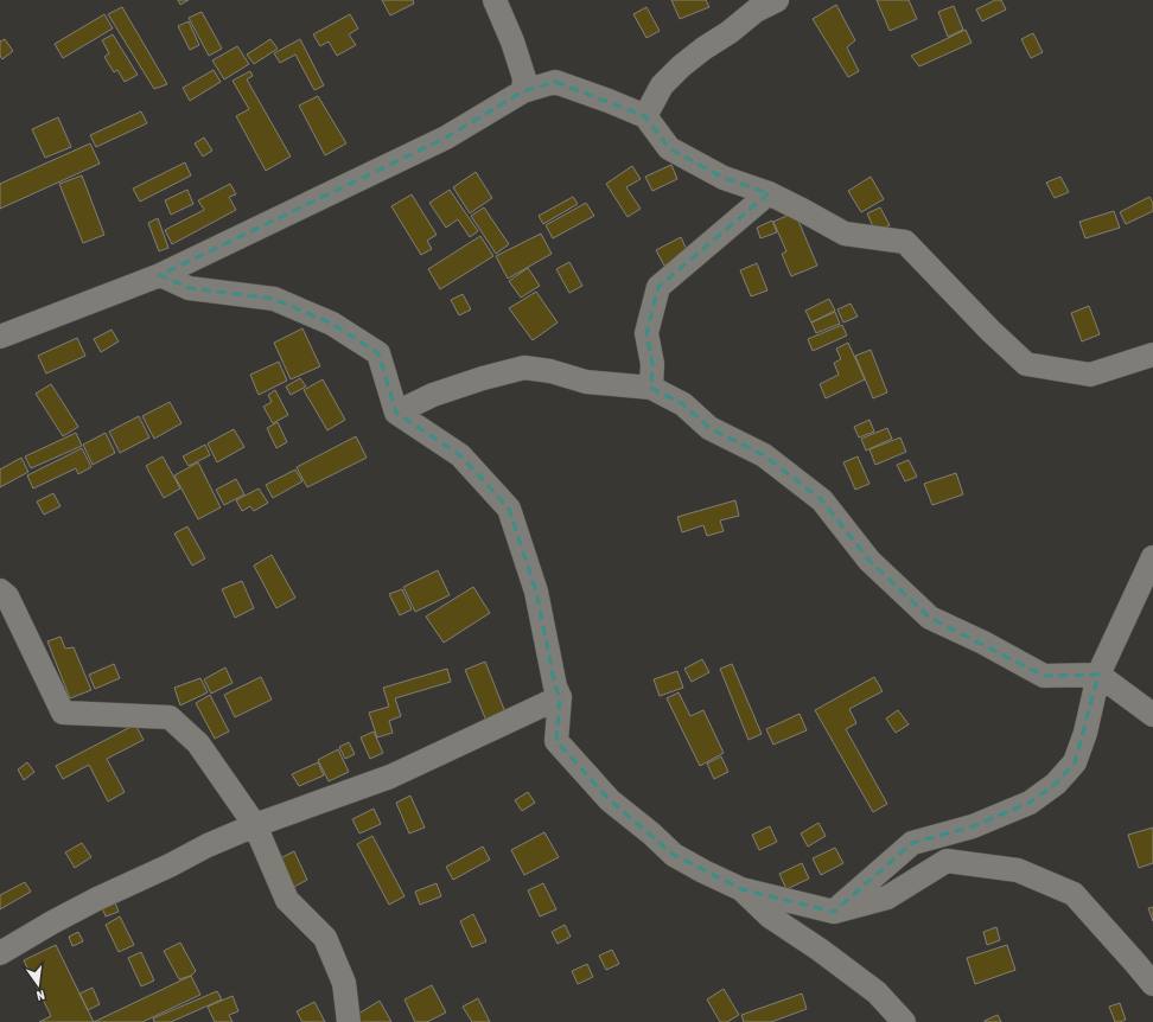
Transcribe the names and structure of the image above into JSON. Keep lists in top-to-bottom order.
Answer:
{
  "north": "bottom"
}
